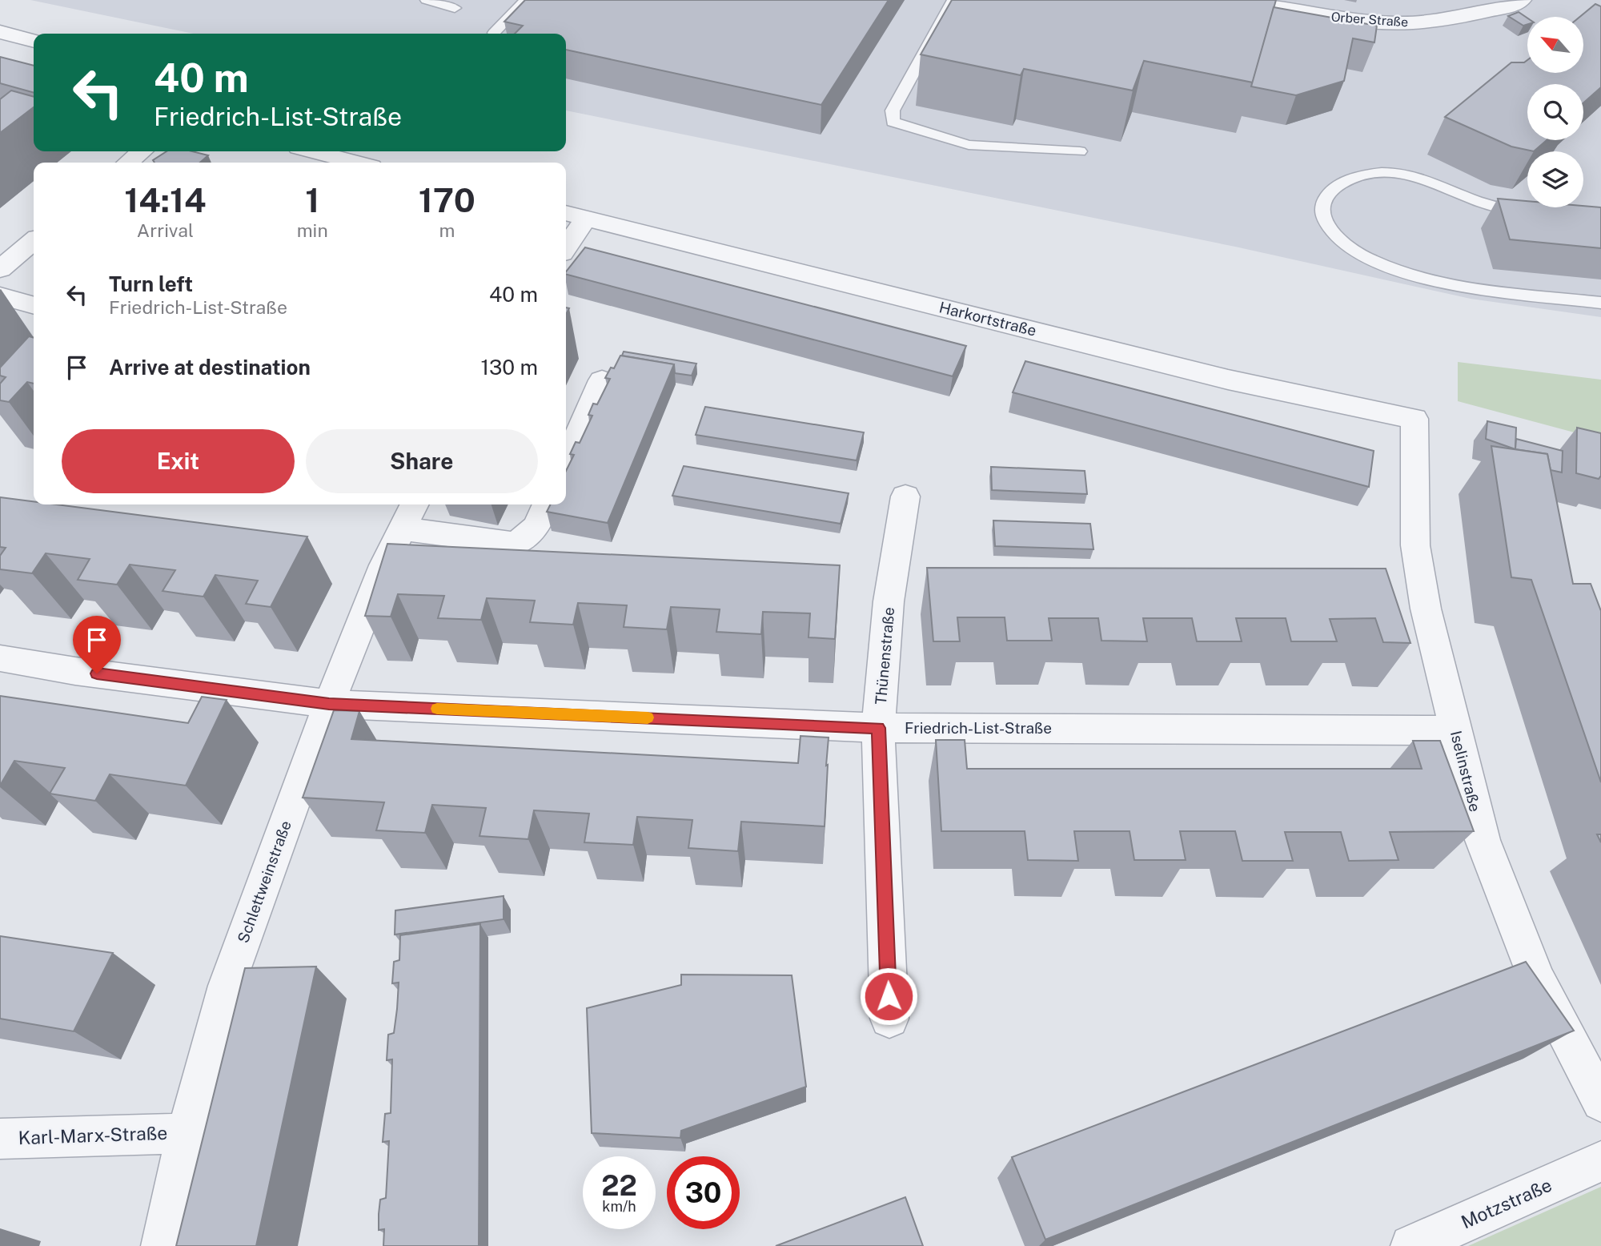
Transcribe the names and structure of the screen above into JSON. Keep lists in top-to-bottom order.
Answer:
{
  "streets": {
    "street": [
      "Orber Straße",
      "Harkortstraße",
      "Thünenstraße",
      "Friedrich-List-Straße",
      "Iselinstraße",
      "Schlettweinstraße",
      "Karl-Marx-Straße",
      "Motzstraße"
    ]
  },
  "crossings": [
    ["Harkortstraße", "Iselinstraße"],
    ["Thünenstraße", "Friedrich-List-Straße"],
    ["Friedrich-List-Straße", "Iselinstraße"],
    ["Friedrich-List-Straße", "Schlettweinstraße"],
    ["Schlettweinstraße", "Karl-Marx-Straße"]
  ],
  "north": "top left",
  "page": {
    "turn": ["40 m", "Friedrich-List-Straße"],
    "eta": [
      "14:14",
      "Arrival",
      "1",
      "min",
      "170",
      "m"
    ],
    "list": [
      {
        "name": "Turn left",
        "note": "Friedrich-List-Straße",
        "value": "40 m"
      },
      {
        "name": "Arrive at destination",
        "value": "130 m"
      }
    ],
    "buttons": ["Exit", "Share"],
    "speed": "22 km/h",
    "limit": "30"
  }
}
